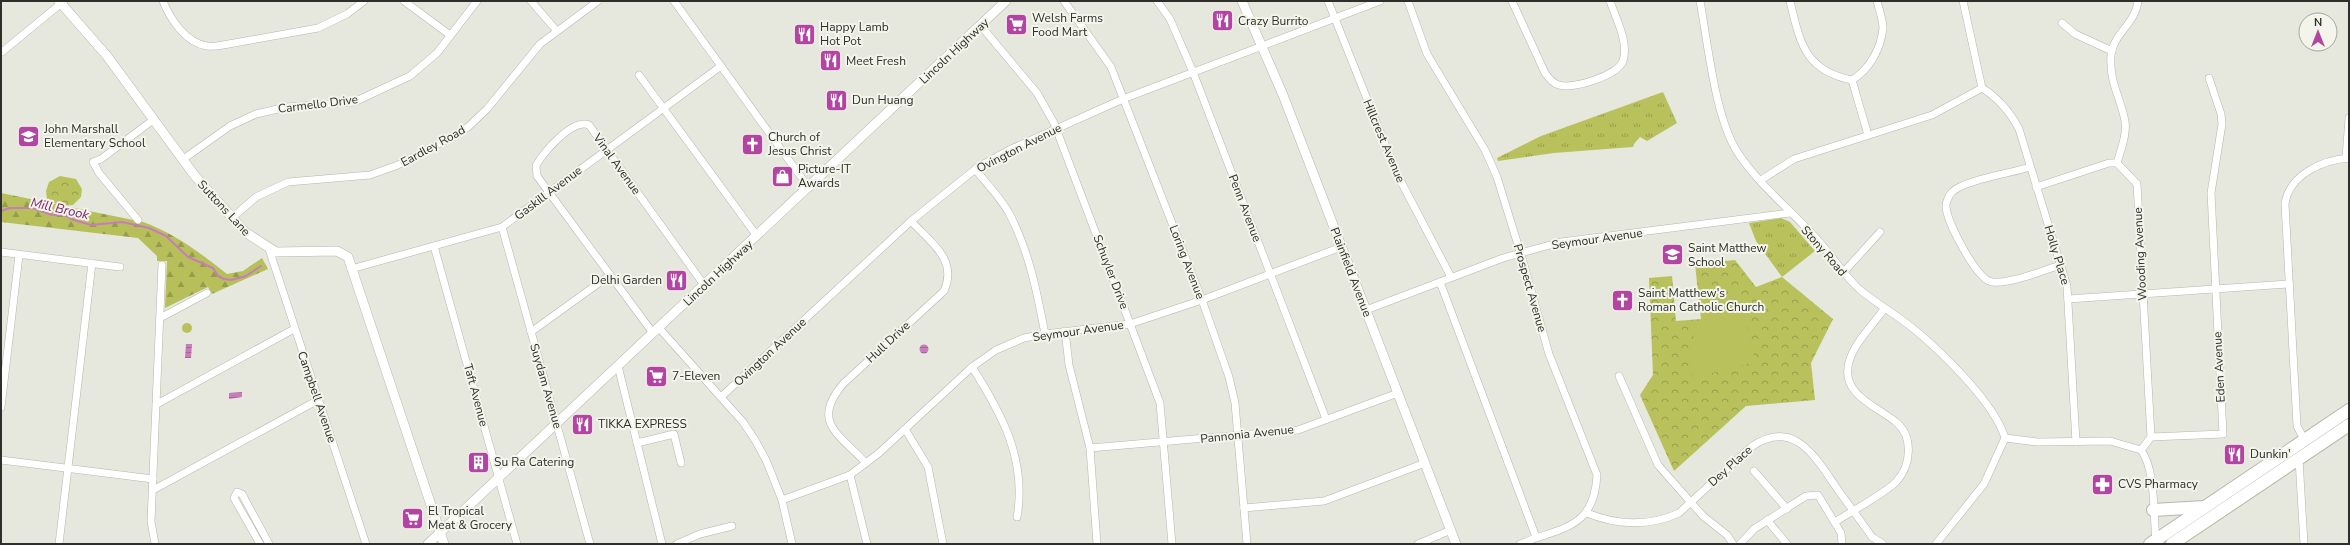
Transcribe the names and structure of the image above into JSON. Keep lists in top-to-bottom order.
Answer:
{
  "streets": {
    "street": [
      "Lincoln Highway",
      "Carmello Drive",
      "Hillcrest Avenue",
      "Eardley Road",
      "Ovington Avenue",
      "Vinal Avenue",
      "Gaskill Avenue",
      "Suttons Lane",
      "Penn Avenue",
      "Seymour Avenue",
      "Stony Road",
      "Wooding Avenue",
      "Holly Place",
      "Loring Avenue",
      "Schuyler Drive",
      "Plainfield Avenue",
      "Prospect Avenue",
      "Hull Drive",
      "Eden Avenue",
      "Suydam Avenue",
      "Taft Avenue",
      "Campbell Avenue",
      "Pannonia Avenue",
      "Dey Place"
    ]
  },
  "crossings": [
    ["Lincoln Highway", "Vinal Avenue"],
    ["Lincoln Highway", "Suttons Lane"],
    ["Lincoln Highway", "Schuyler Drive"],
    ["Lincoln Highway", "Suydam Avenue"],
    ["Lincoln Highway", "Taft Avenue"],
    ["Carmello Drive", "Suttons Lane"],
    ["Hillcrest Avenue", "Ovington Avenue"],
    ["Hillcrest Avenue", "Seymour Avenue"],
    ["Eardley Road", "Suttons Lane"],
    ["Ovington Avenue", "Penn Avenue"],
    ["Ovington Avenue", "Loring Avenue"],
    ["Ovington Avenue", "Schuyler Drive"],
    ["Ovington Avenue", "Plainfield Avenue"],
    ["Ovington Avenue", "Hull Drive"],
    ["Vinal Avenue", "Gaskill Avenue"],
    ["Gaskill Avenue", "Suttons Lane"],
    ["Gaskill Avenue", "Suydam Avenue"],
    ["Gaskill Avenue", "Taft Avenue"],
    ["Suttons Lane", "Campbell Avenue"],
    ["Penn Avenue", "Seymour Avenue"],
    ["Penn Avenue", "Pannonia Avenue"],
    ["Seymour Avenue", "Stony Road"],
    ["Seymour Avenue", "Loring Avenue"],
    ["Seymour Avenue", "Schuyler Drive"],
    ["Seymour Avenue", "Plainfield Avenue"],
    ["Seymour Avenue", "Prospect Avenue"],
    ["Seymour Avenue", "Hull Drive"],
    ["Wooding Avenue", "Eden Avenue"],
    ["Loring Avenue", "Pannonia Avenue"],
    ["Schuyler Drive", "Pannonia Avenue"],
    ["Plainfield Avenue", "Pannonia Avenue"],
    ["Prospect Avenue", "Dey Place"]
  ],
  "water": ["Mill Brook"],
  "places": {
    "restaurant": [
      "Crazy Burrito",
      "Happy Lamb Hot Pot",
      "Meet Fresh",
      "Dun Huang",
      "Delhi Garden",
      "TIKKA EXPRESS",
      "Dunkin'"
    ],
    "supermarket": ["Welsh Farms Food Mart", "7-Eleven", "El Tropical Meat & Grocery"],
    "school or university": ["John Marshall Elementary School", "Saint Matthew School"],
    "church": ["Church of Jesus Christ", "Saint Matthew's Roman Catholic Church"],
    "shop": ["Picture-IT Awards"],
    "building": ["Su Ra Catering"],
    "pharmacy": ["CVS Pharmacy"]
  },
  "north": "top"
}
